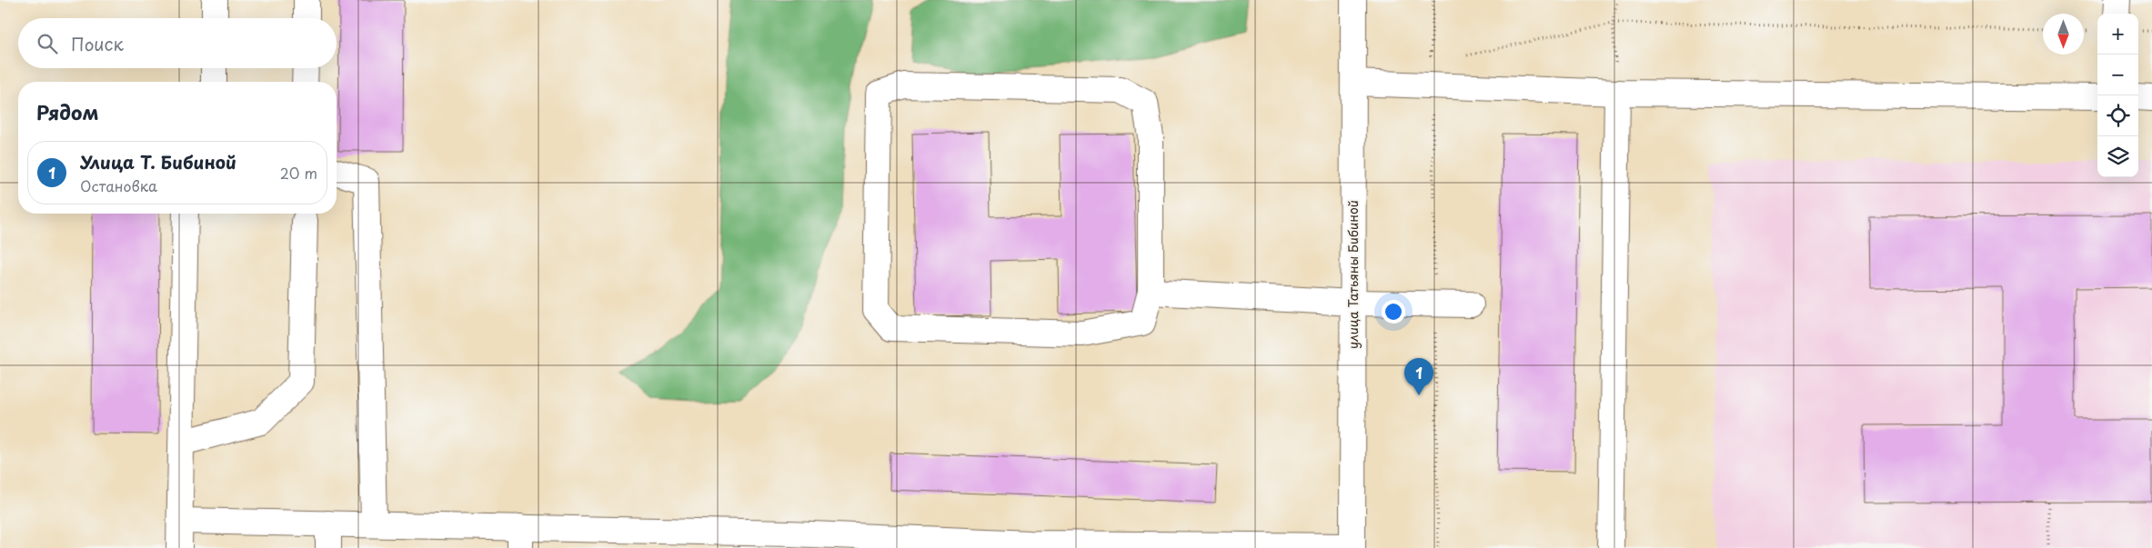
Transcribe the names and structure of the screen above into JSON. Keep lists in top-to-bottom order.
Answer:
{
  "streets": {
    "street": ["улица Татьяны Бибиной"]
  },
  "north": "bottom",
  "page": {
    "map_buttons": ["+", "−"],
    "search": "Поиск",
    "heading": "Рядом",
    "list": [
      {
        "mark": "1",
        "name": "Улица Т. Бибиной",
        "note": "Остановка",
        "value": "20 m"
      }
    ],
    "pins": "1"
  }
}
